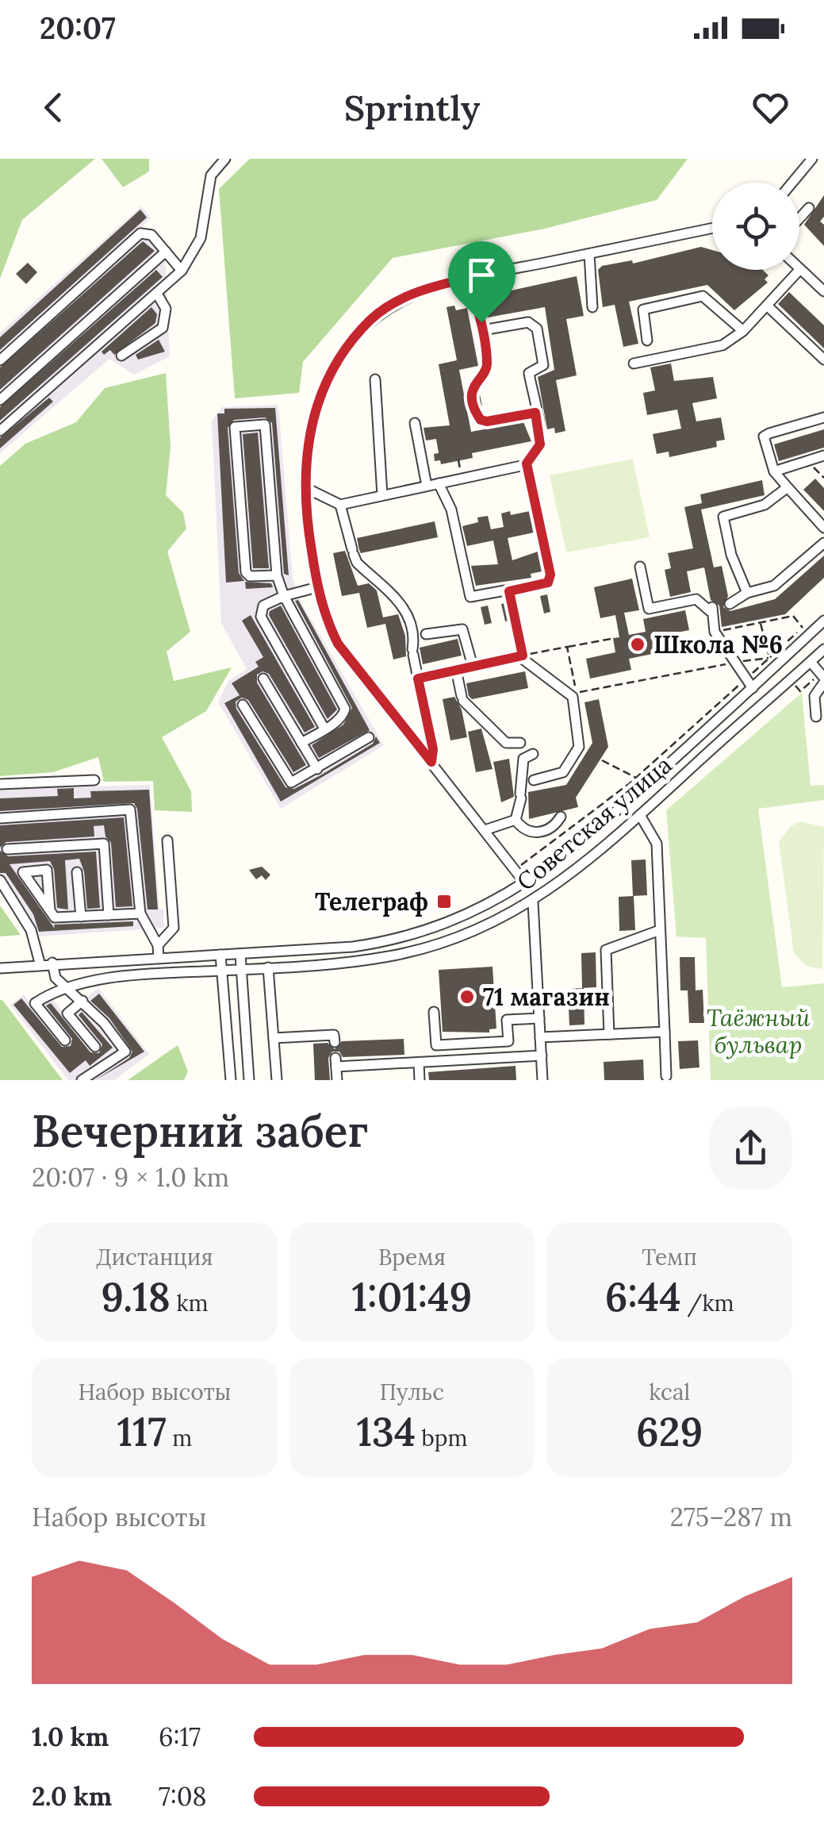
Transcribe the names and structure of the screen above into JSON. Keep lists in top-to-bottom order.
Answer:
{
  "streets": {
    "street": ["Советская улица"]
  },
  "parks": ["Таёжный бульвар"],
  "places": {
    "other": ["Школа №6", "71 магазин"],
    "transit": ["Телеграф"]
  },
  "page": {
    "status": "20:07",
    "header": "Sprintly",
    "heading": ["Вечерний забег", "20:07 · 9 × 1.0 km"],
    "stats": [
      ["Дистанция", "9.18 km"],
      ["Время", "1:01:49"],
      ["Темп", "6:44 /km"],
      ["Набор высоты", "117 m"],
      ["Пульс", "134 bpm"],
      ["kcal", "629"]
    ],
    "chart": ["Набор высоты", "275–287 m"],
    "list": [
      {
        "name": "1.0 km",
        "note": "6:17"
      },
      {
        "name": "2.0 km",
        "note": "7:08"
      }
    ]
  }
}
